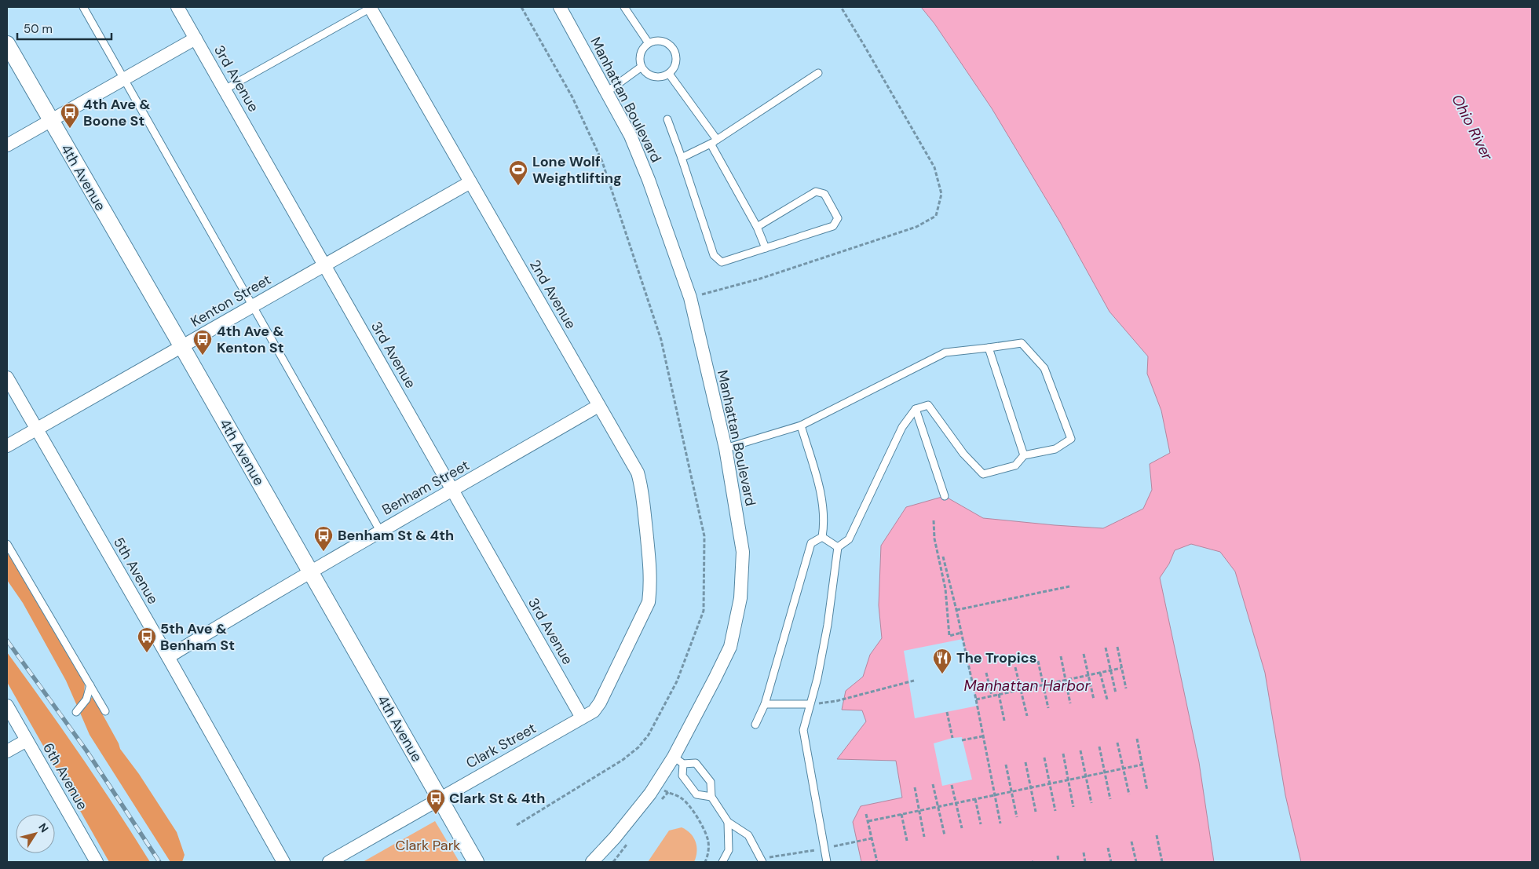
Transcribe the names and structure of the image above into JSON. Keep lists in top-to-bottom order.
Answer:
{
  "streets": {
    "street": [
      "3rd Avenue",
      "Manhattan Boulevard",
      "4th Avenue",
      "2nd Avenue",
      "Kenton Street",
      "Benham Street",
      "5th Avenue",
      "Clark Street",
      "6th Avenue"
    ]
  },
  "crossings": [
    ["3rd Avenue", "Kenton Street"],
    ["3rd Avenue", "Benham Street"],
    ["3rd Avenue", "Clark Street"],
    ["4th Avenue", "Kenton Street"],
    ["4th Avenue", "Benham Street"],
    ["4th Avenue", "Clark Street"],
    ["2nd Avenue", "Kenton Street"],
    ["2nd Avenue", "Benham Street"],
    ["2nd Avenue", "Clark Street"],
    ["Kenton Street", "5th Avenue"],
    ["Benham Street", "5th Avenue"]
  ],
  "water": ["Ohio River", "Manhattan Harbor"],
  "parks": ["Clark Park"],
  "places": {
    "bus stop": [
      "4th Ave & Boone St",
      "4th Ave & Kenton St",
      "Benham St & 4th",
      "5th Ave & Benham St",
      "Clark St & 4th"
    ],
    "sports": ["Lone Wolf Weightlifting"],
    "restaurant": ["The Tropics"]
  },
  "scale_bar": "50 m",
  "north": "top right"
}
